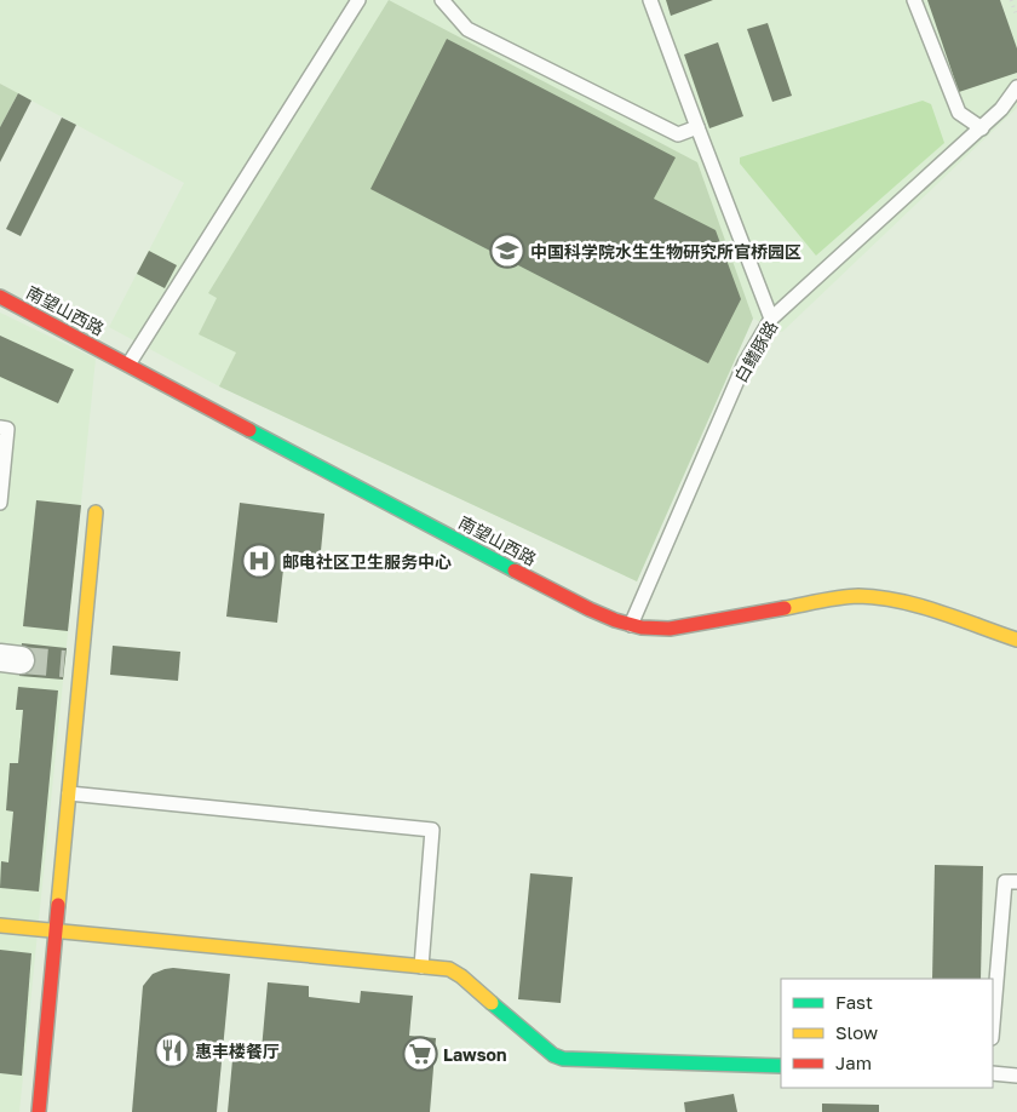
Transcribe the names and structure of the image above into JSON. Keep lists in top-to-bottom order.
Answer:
{
  "streets": {
    "street": ["南望山西路"],
    "lane": ["白鳍豚路"]
  },
  "crossings": [
    ["南望山西路", "白鳍豚路"]
  ],
  "places": {
    "school or university": ["中国科学院水生生物研究所官桥园区"],
    "hospital": ["邮电社区卫生服务中心"],
    "restaurant": ["惠丰楼餐厅"],
    "supermarket": ["Lawson"]
  },
  "legend": ["Fast", "Slow", "Jam"]
}
